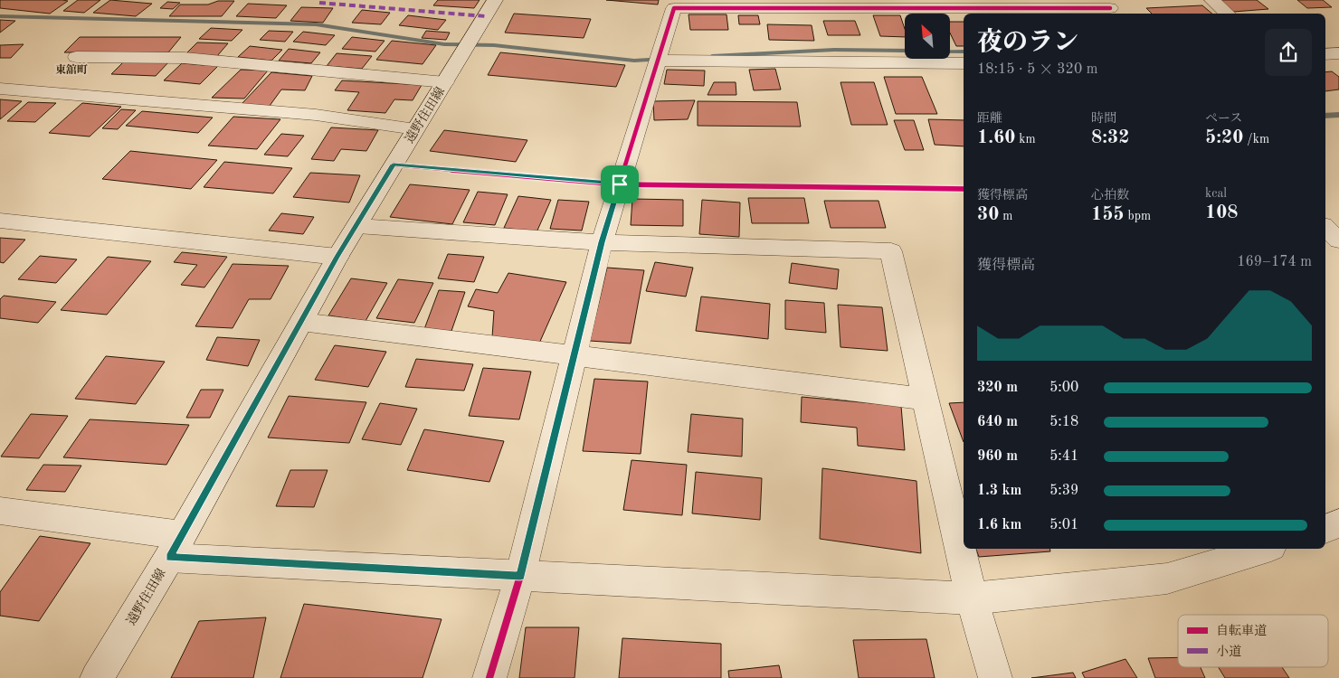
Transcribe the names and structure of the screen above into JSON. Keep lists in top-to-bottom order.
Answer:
{
  "streets": {
    "street": ["遠野住田線"]
  },
  "districts": ["東舘町"],
  "legend": ["自転車道", "小道"],
  "north": "top left",
  "page": {
    "heading": ["夜のラン", "18:15 · 5 × 320 m"],
    "stats": [
      ["距離", "1.60 km"],
      ["時間", "8:32"],
      ["ペース", "5:20 /km"],
      ["獲得標高", "30 m"],
      ["心拍数", "155 bpm"],
      ["kcal", "108"]
    ],
    "chart": ["獲得標高", "169–174 m"],
    "list": [
      {
        "name": "320 m",
        "note": "5:00"
      },
      {
        "name": "640 m",
        "note": "5:18"
      },
      {
        "name": "960 m",
        "note": "5:41"
      },
      {
        "name": "1.3 km",
        "note": "5:39"
      },
      {
        "name": "1.6 km",
        "note": "5:01"
      }
    ]
  }
}
